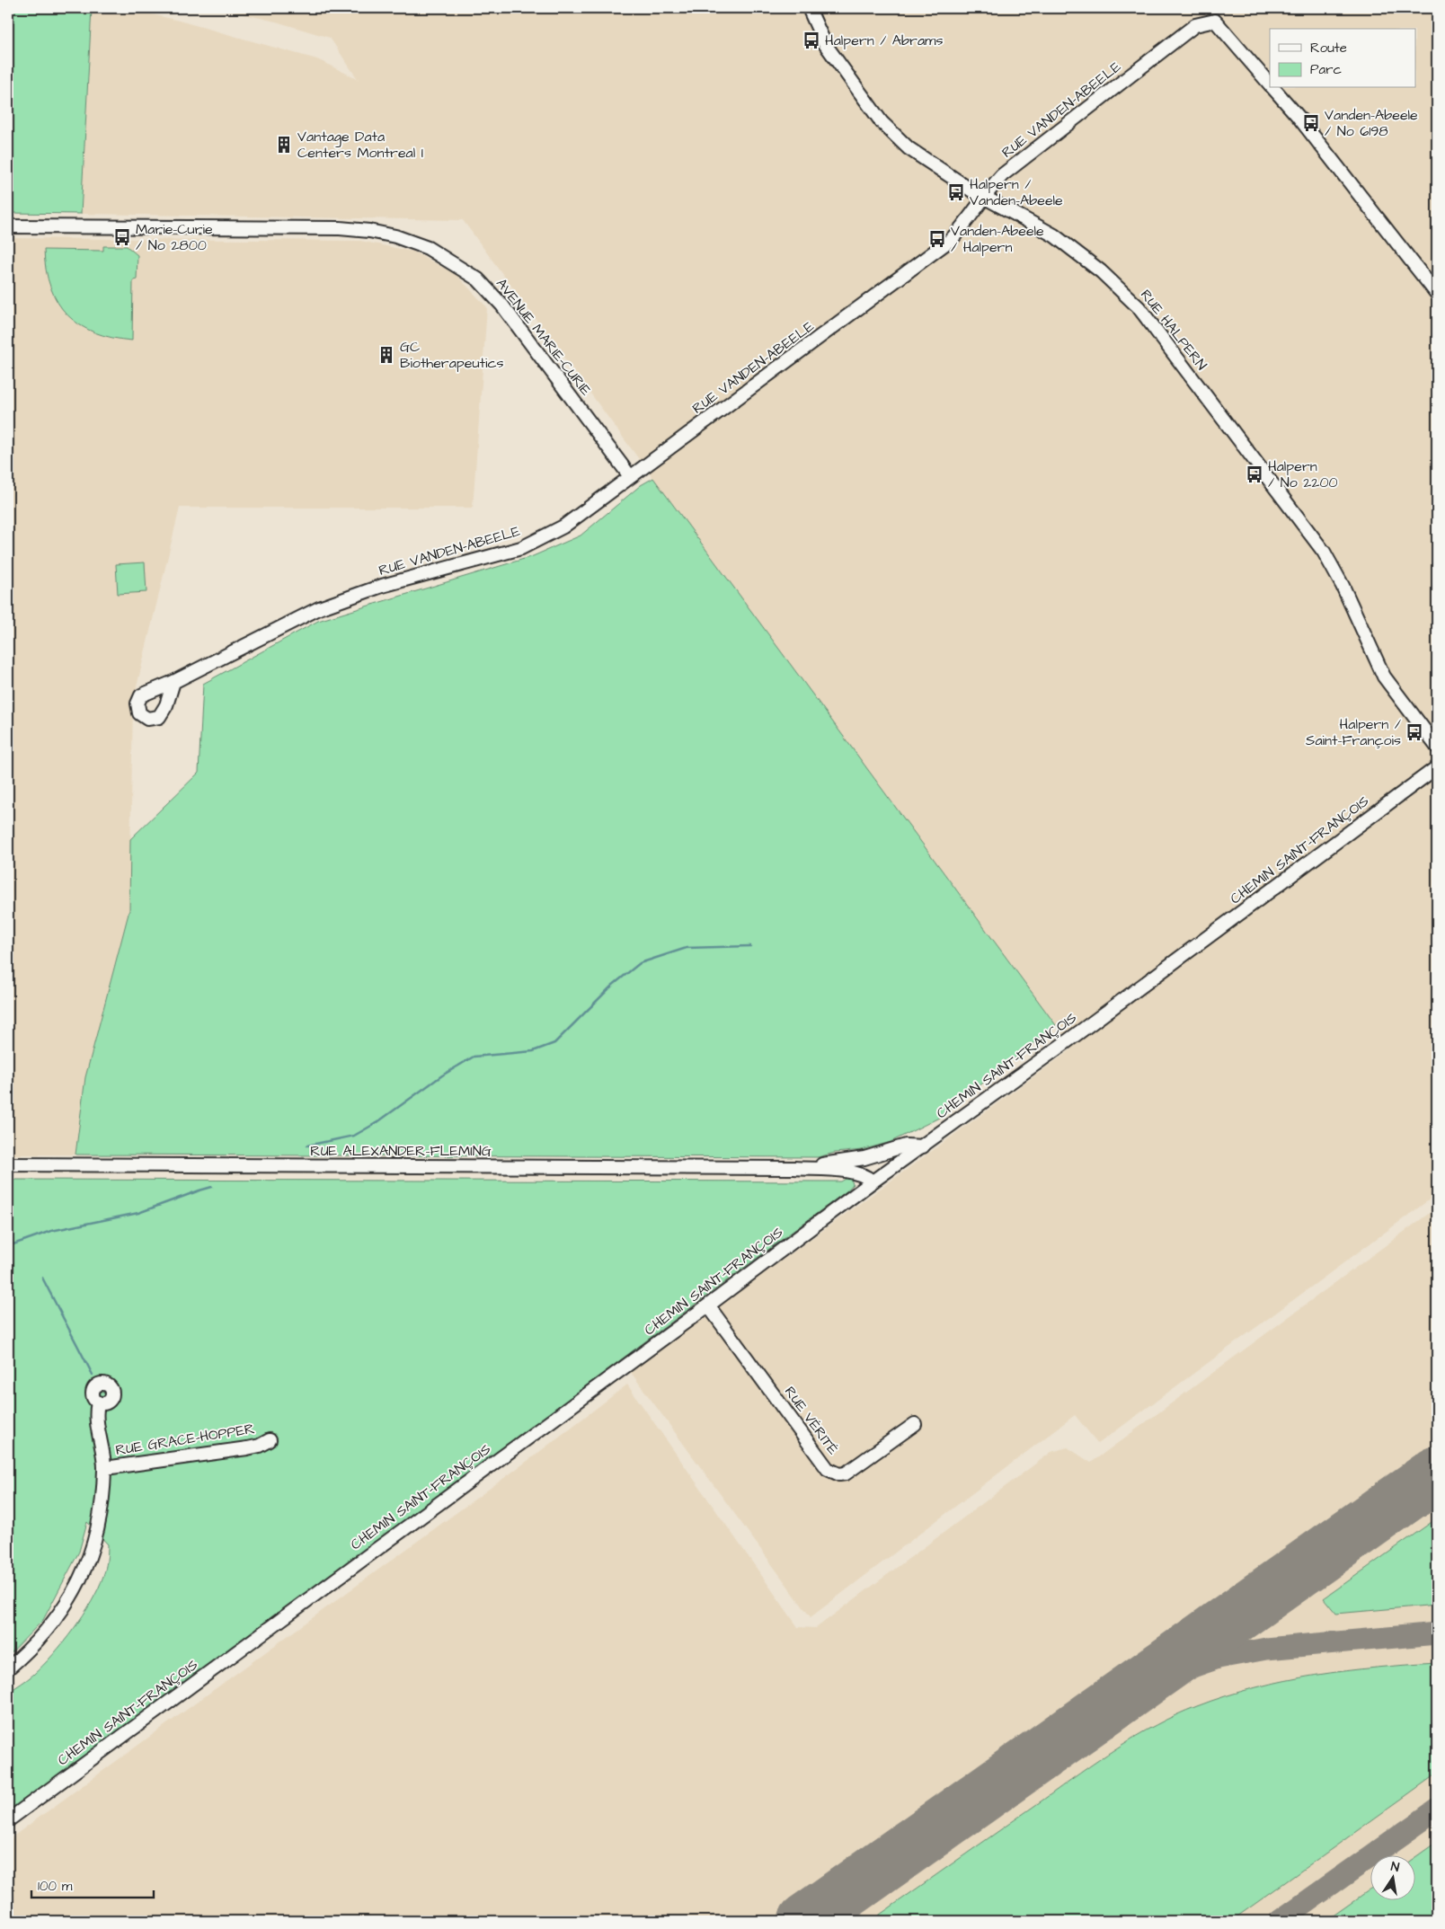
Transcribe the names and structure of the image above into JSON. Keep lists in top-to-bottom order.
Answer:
{
  "streets": {
    "street": [
      "RUE VANDEN-ABEELE",
      "RUE HALPERN",
      "AVENUE MARIE-CURIE",
      "CHEMIN SAINT-FRANÇOIS",
      "RUE ALEXANDER-FLEMING",
      "RUE VÉRITÉ",
      "RUE GRACE-HOPPER"
    ]
  },
  "crossings": [
    ["RUE VANDEN-ABEELE", "RUE HALPERN"],
    ["RUE VANDEN-ABEELE", "AVENUE MARIE-CURIE"],
    ["CHEMIN SAINT-FRANÇOIS", "RUE ALEXANDER-FLEMING"],
    ["CHEMIN SAINT-FRANÇOIS", "RUE VÉRITÉ"]
  ],
  "places": {
    "bus stop": [
      "Halpern / Abrams",
      "Vanden-Abeele / No 6198",
      "Halpern / Vanden-Abeele",
      "Marie-Curie / No 2800",
      "Vanden-Abeele / Halpern",
      "Halpern / No 2200",
      "Halpern / Saint-François"
    ],
    "building": ["Vantage Data Centers Montreal I", "GC Biotherapeutics"]
  },
  "legend": ["Route", "Parc"],
  "scale_bar": "100 m",
  "north": "top"
}
